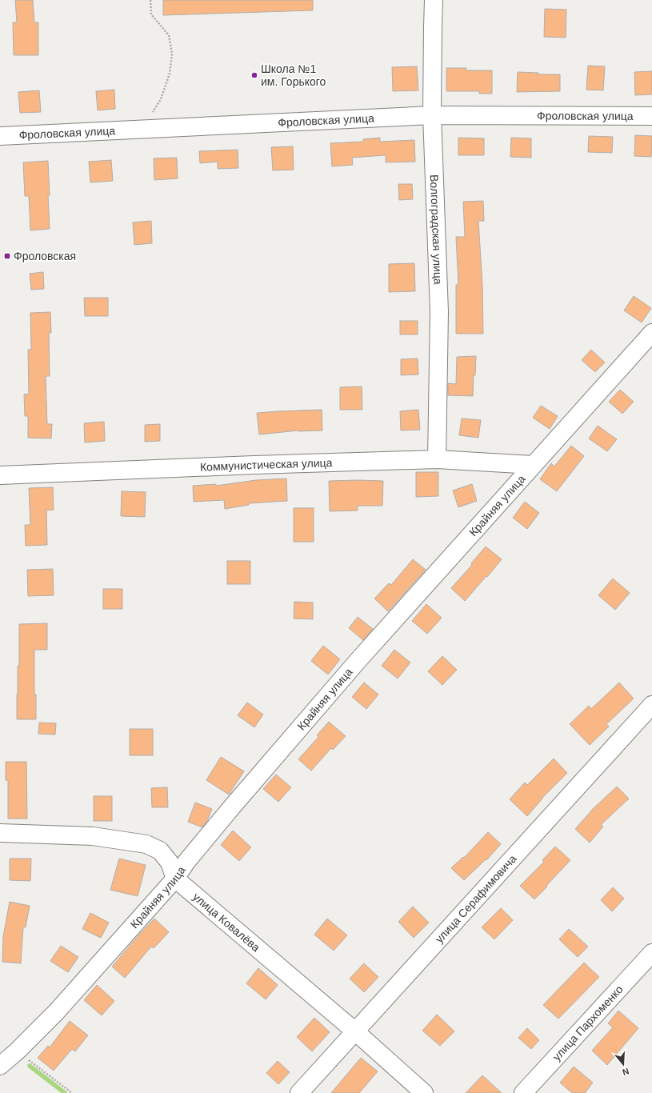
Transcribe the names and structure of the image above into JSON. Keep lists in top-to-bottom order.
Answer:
{
  "streets": {
    "street": [
      "Фроловская улица",
      "Волгоградская улица",
      "Коммунистическая улица",
      "Крайняя улица",
      "улица Серафимовича",
      "улица Ковалёва",
      "улица Пархоменко"
    ]
  },
  "crossings": [
    ["Фроловская улица", "Волгоградская улица"],
    ["Волгоградская улица", "Коммунистическая улица"],
    ["Коммунистическая улица", "Крайняя улица"],
    ["Крайняя улица", "улица Ковалёва"],
    ["улица Серафимовича", "улица Ковалёва"]
  ],
  "places": {
    "other": ["Школа №1 им. Горького"],
    "transit": ["Фроловская"]
  },
  "north": "bottom"
}
